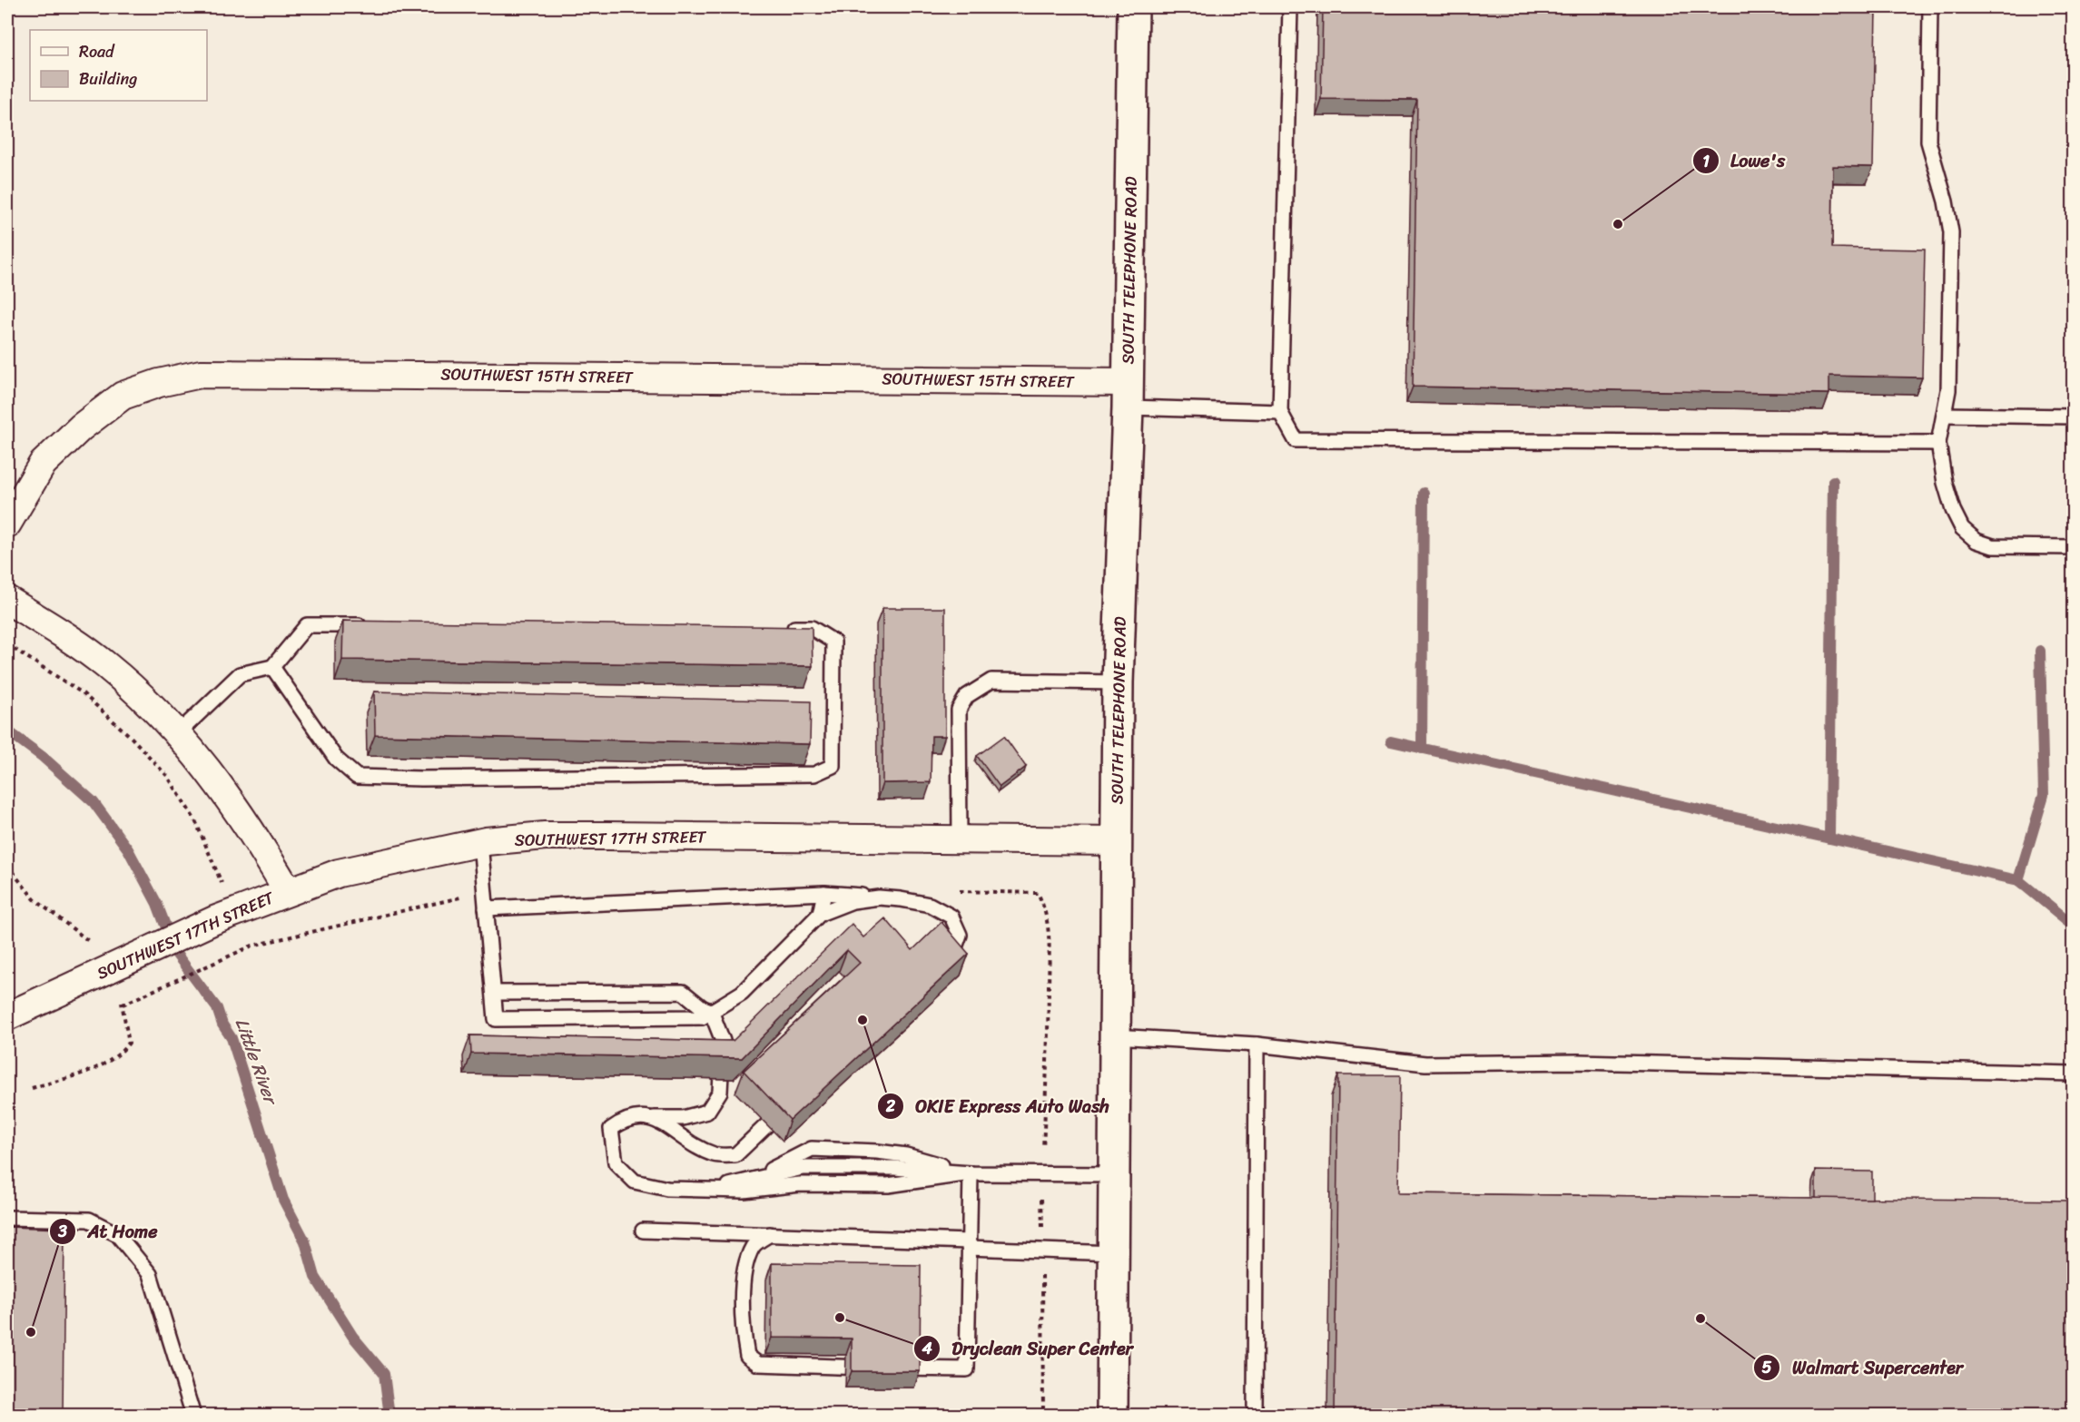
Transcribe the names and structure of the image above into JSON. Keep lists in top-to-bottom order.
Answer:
{
  "streets": {
    "main road": ["SOUTH TELEPHONE ROAD"],
    "street": ["SOUTHWEST 15TH STREET", "SOUTHWEST 17TH STREET"]
  },
  "crossings": [
    ["SOUTH TELEPHONE ROAD", "SOUTHWEST 15TH STREET"],
    ["SOUTH TELEPHONE ROAD", "SOUTHWEST 17TH STREET"]
  ],
  "water": ["Little River"],
  "places": [
    "Lowe's",
    "OKIE Express Auto Wash",
    "Dryclean Super Center",
    "Walmart Supercenter",
    "At Home"
  ],
  "legend": ["Road", "Building"]
}
